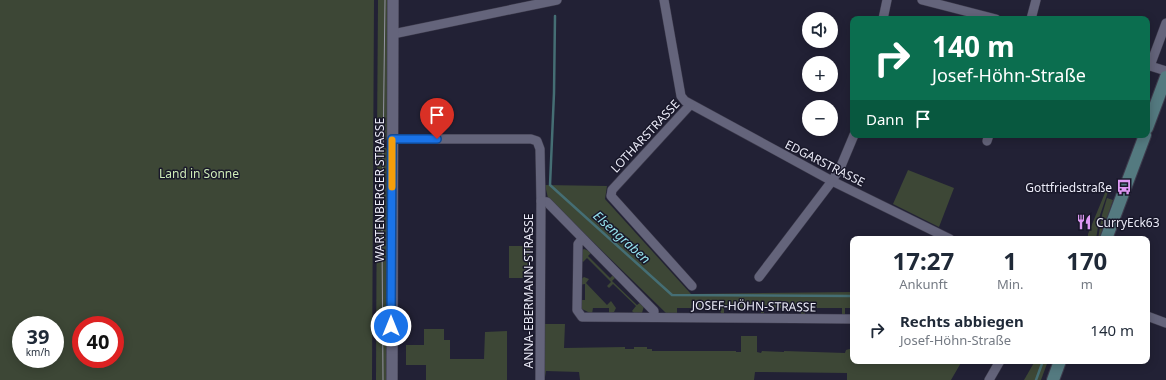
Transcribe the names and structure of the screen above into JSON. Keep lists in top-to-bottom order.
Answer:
{
  "streets": {
    "street": [
      "LOTHARSTRASSE",
      "EDGARSTRASSE",
      "WARTENBERGER STRASSE",
      "ANNA-EBERMANN-STRASSE",
      "JOSEF-HÖHN-STRASSE"
    ]
  },
  "crossings": [
    ["LOTHARSTRASSE", "EDGARSTRASSE"]
  ],
  "water": ["Elsengraben"],
  "parks": ["Land in Sonne"],
  "places": {
    "bus stop": ["Gottfriedstraße"],
    "restaurant": ["CurryEck63"]
  },
  "page": {
    "map_buttons": ["+", "−"],
    "turn": ["140 m", "Josef-Höhn-Straße"],
    "then": "Dann",
    "eta": [
      "17:27",
      "Ankunft",
      "1",
      "Min.",
      "170",
      "m"
    ],
    "list": [
      {
        "name": "Rechts abbiegen",
        "note": "Josef-Höhn-Straße",
        "value": "140 m"
      }
    ],
    "speed": "39 km/h",
    "limit": "40"
  }
}
